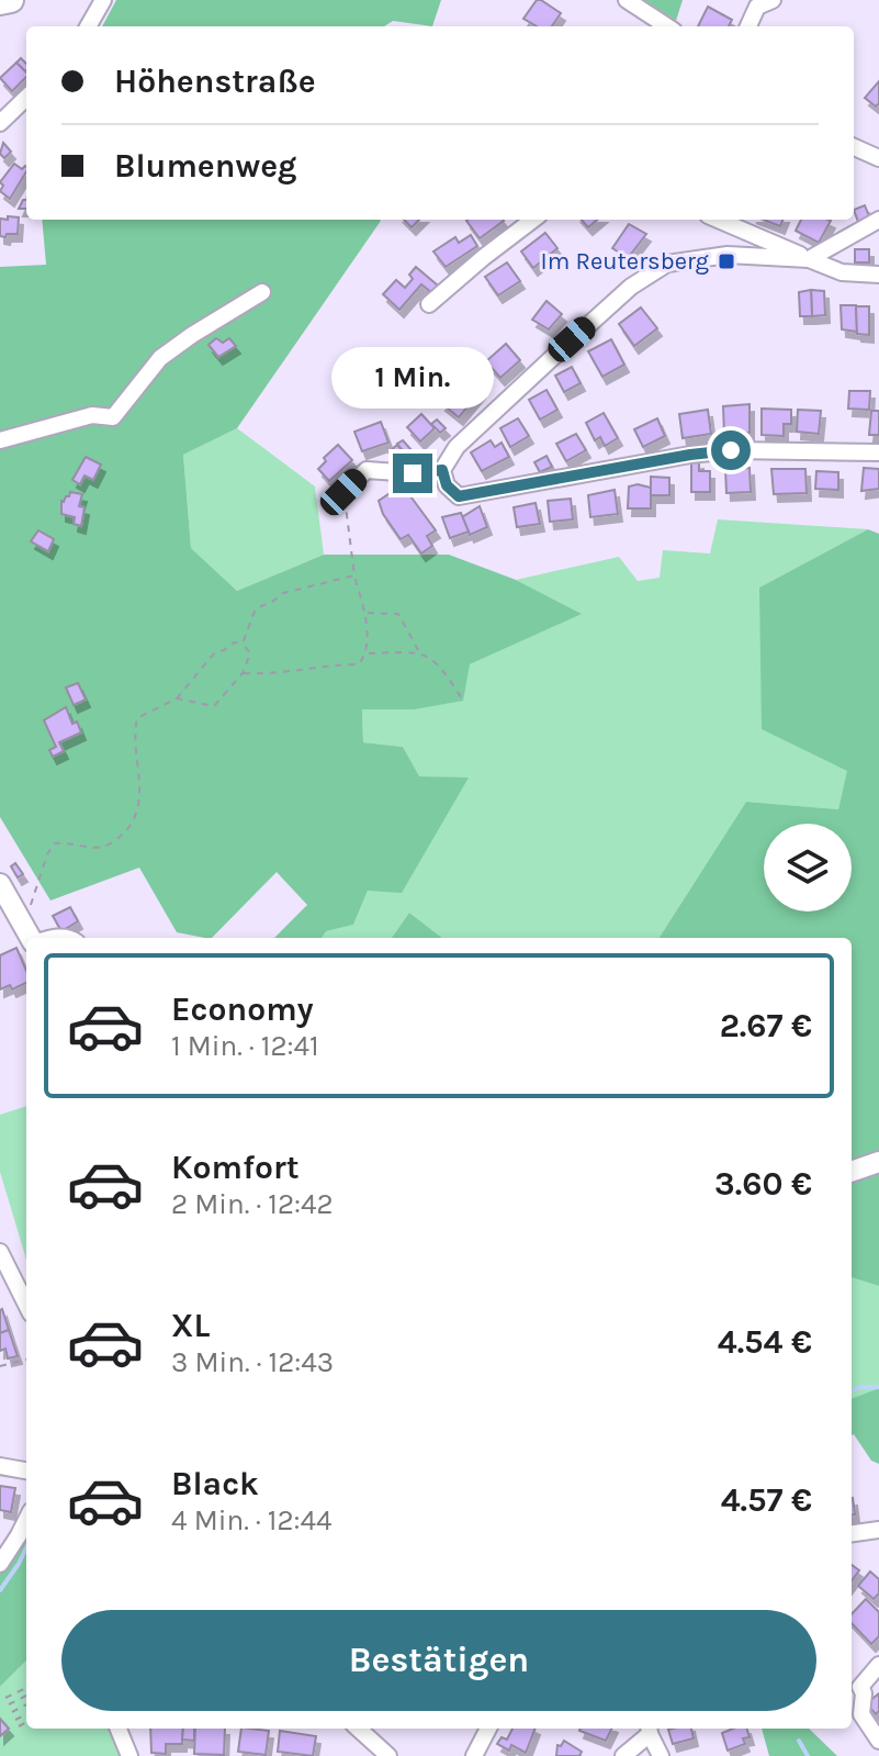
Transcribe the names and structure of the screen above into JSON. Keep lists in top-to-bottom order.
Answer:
{
  "places": {
    "transit": ["Im Reutersberg"]
  },
  "page": {
    "banner": ["Höhenstraße", "Blumenweg"],
    "bubble": "1 Min.",
    "list": [
      {
        "name": "Economy",
        "note": "1 Min. · 12:41",
        "value": "2.67 €"
      },
      {
        "name": "Komfort",
        "note": "2 Min. · 12:42",
        "value": "3.60 €"
      },
      {
        "name": "XL",
        "note": "3 Min. · 12:43",
        "value": "4.54 €"
      },
      {
        "name": "Black",
        "note": "4 Min. · 12:44",
        "value": "4.57 €"
      }
    ],
    "buttons": "Bestätigen"
  }
}
